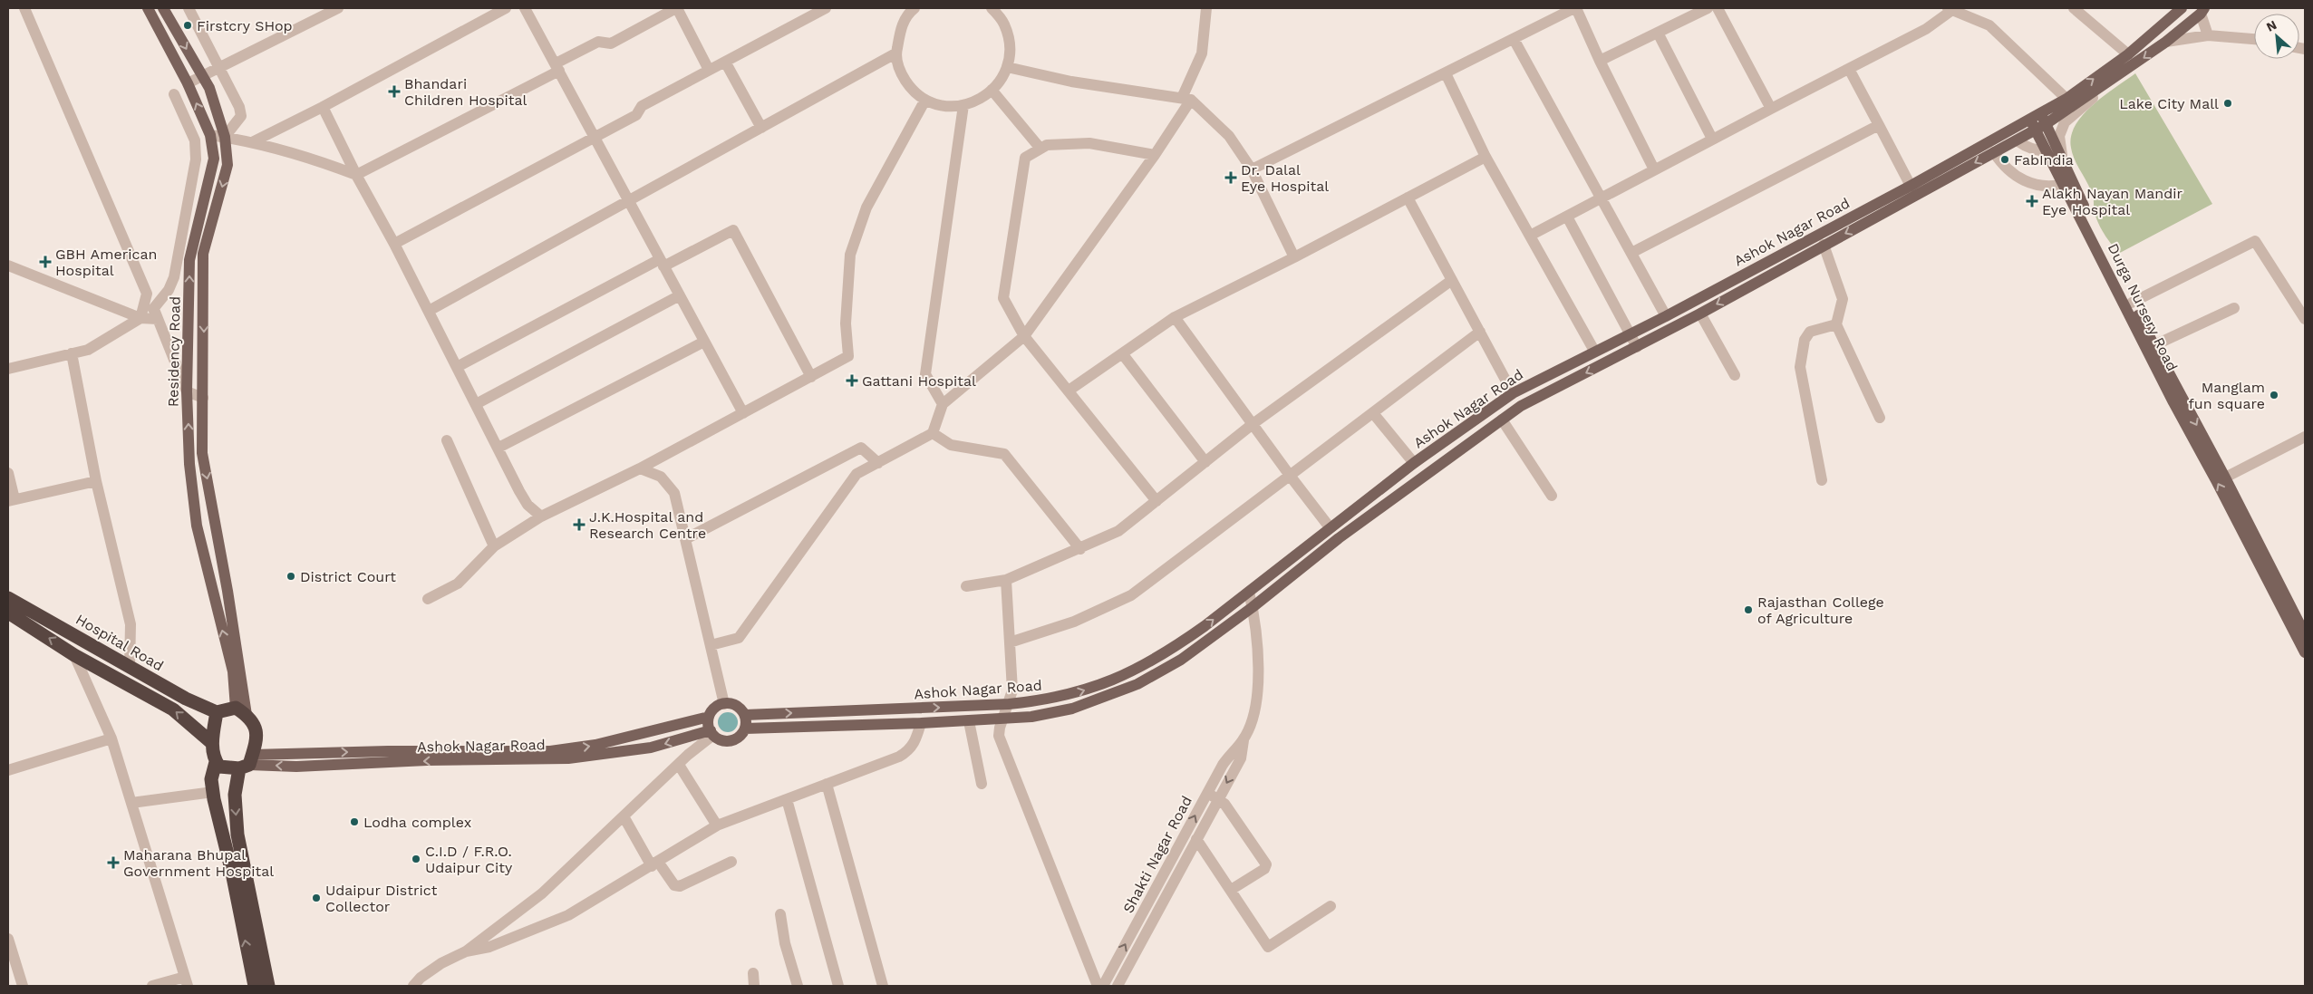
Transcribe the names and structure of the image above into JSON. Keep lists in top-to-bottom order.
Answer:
{
  "streets": {
    "highway": ["Hospital Road"],
    "main road": ["Ashok Nagar Road", "Durga Nursery Road", "Residency Road"],
    "street": ["Shakti Nagar Road"]
  },
  "crossings": [
    ["Ashok Nagar Road", "Durga Nursery Road"],
    ["Ashok Nagar Road", "Residency Road"],
    ["Ashok Nagar Road", "Hospital Road"],
    ["Ashok Nagar Road", "Shakti Nagar Road"],
    ["Residency Road", "Hospital Road"]
  ],
  "places": {
    "other": [
      "Firstcry SHop",
      "Lake City Mall",
      "FabIndia",
      "Manglam fun square",
      "District Court",
      "Rajasthan College of Agriculture",
      "Lodha complex",
      "C.I.D / F.R.O. Udaipur City",
      "Udaipur District Collector"
    ],
    "health": [
      "Bhandari Children Hospital",
      "Dr. Dalal Eye Hospital",
      "Alakh Nayan Mandir Eye Hospital",
      "GBH American Hospital",
      "Gattani Hospital",
      "J.K.Hospital and Research Centre",
      "Maharana Bhupal Government Hospital"
    ]
  },
  "north": "top left"
}
